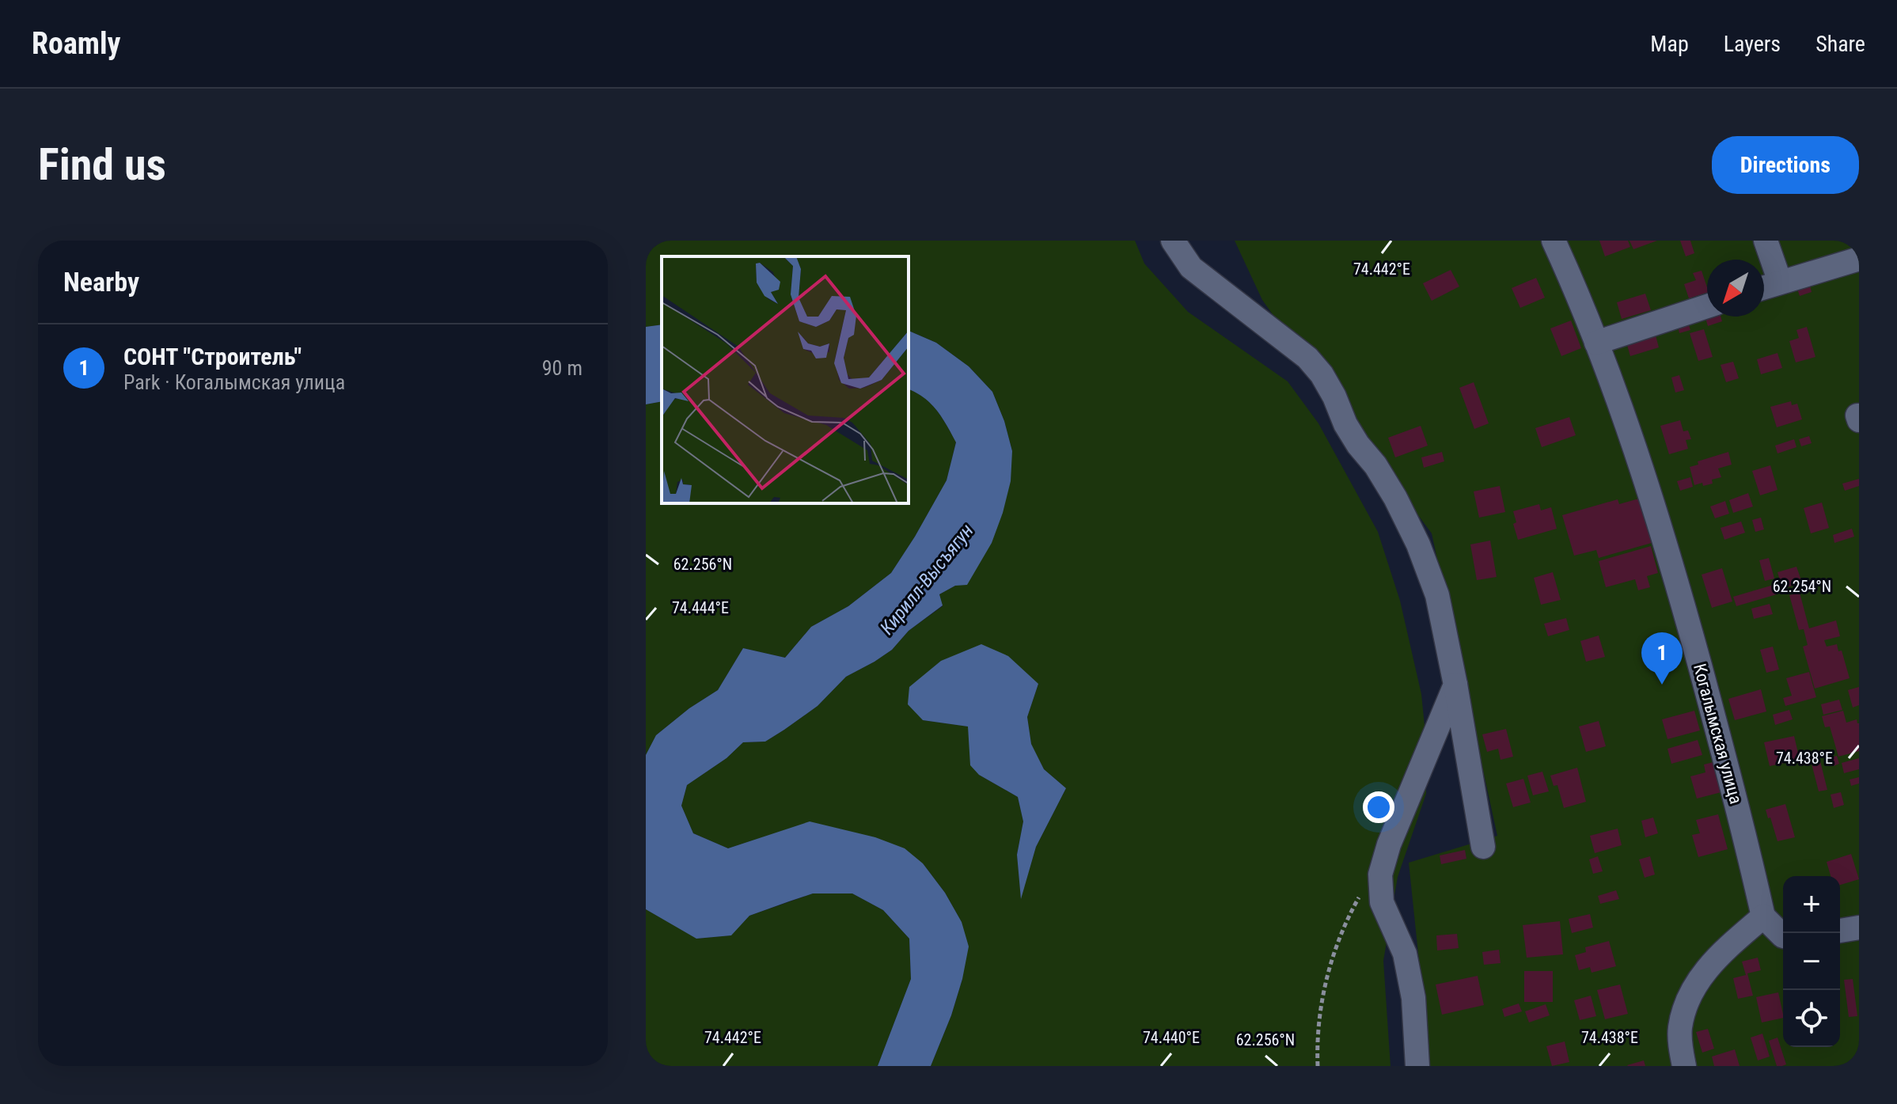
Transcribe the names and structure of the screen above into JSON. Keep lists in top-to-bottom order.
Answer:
{
  "streets": {
    "street": ["Когалымская улица"]
  },
  "water": ["Кирилл-Высъягун"],
  "north": "bottom left",
  "page": {
    "header": "Roamly",
    "nav": ["Map", "Layers", "Share"],
    "buttons": "Directions",
    "title": "Find us",
    "heading": "Nearby",
    "list": [
      {
        "mark": "1",
        "name": "СОНТ \"Строитель\"",
        "note": "Park · Когалымская улица",
        "value": "90 m"
      }
    ],
    "pins": "1",
    "map_buttons": ["+", "−"]
  },
  "coordinates": [
    "74.442°E",
    "62.256°N",
    "62.254°N",
    "74.444°E",
    "74.438°E",
    "74.440°E"
  ]
}
